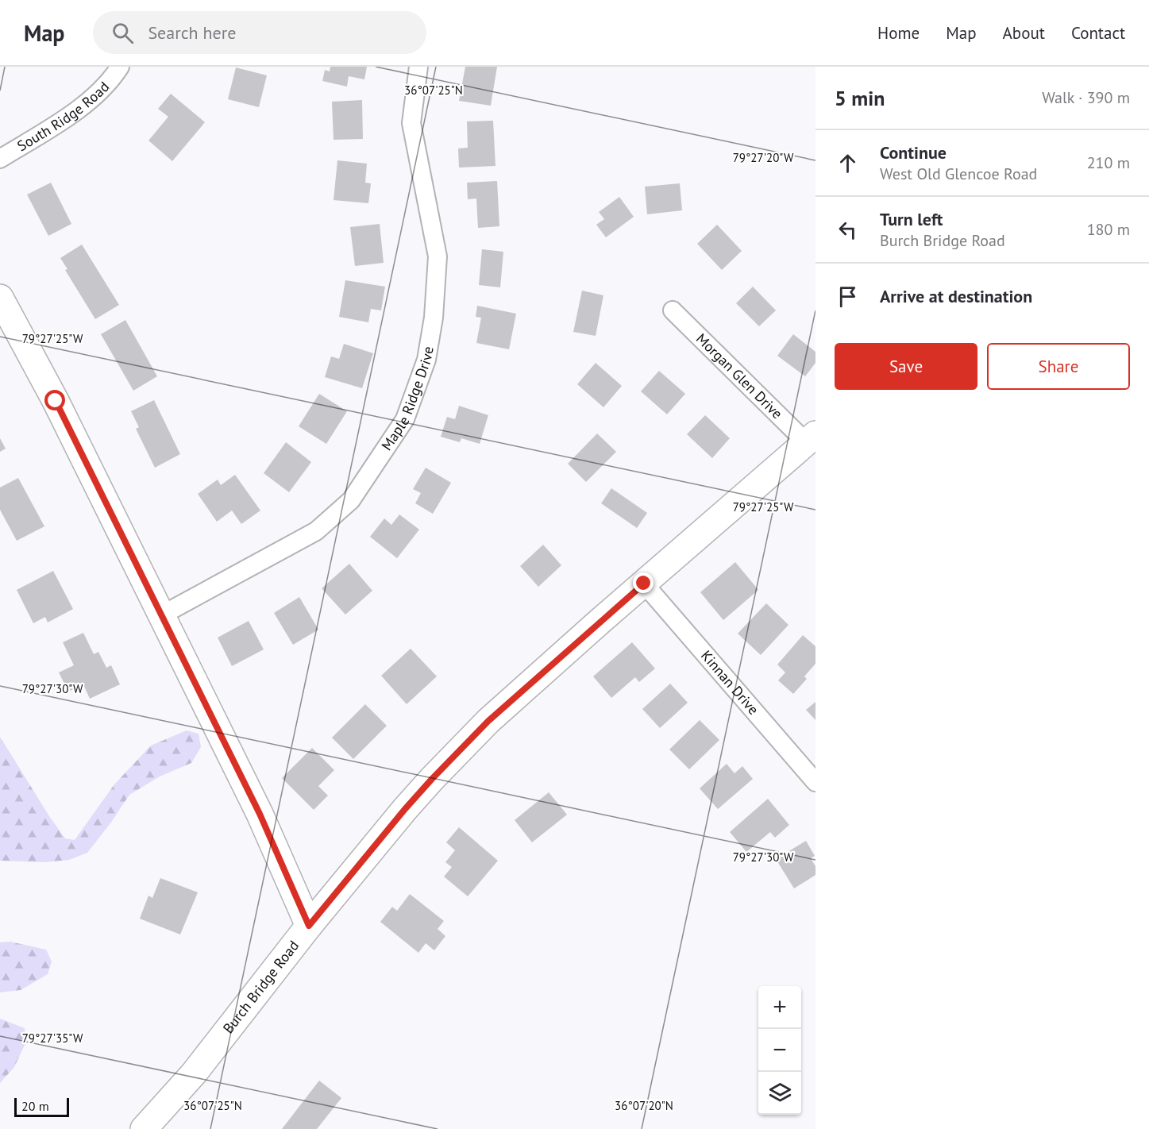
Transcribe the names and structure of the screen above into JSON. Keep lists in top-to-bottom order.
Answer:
{
  "streets": {
    "street": [
      "South Ridge Road",
      "Morgan Glen Drive",
      "Maple Ridge Drive",
      "Kinnan Drive",
      "Burch Bridge Road"
    ]
  },
  "crossings": [
    ["Morgan Glen Drive", "Burch Bridge Road"],
    ["Kinnan Drive", "Burch Bridge Road"]
  ],
  "scale_bar": "20 m",
  "page": {
    "header": "Map",
    "search": "Search here",
    "nav": [
      "Home",
      "Map",
      "About",
      "Contact"
    ],
    "heading": ["5 min", "Walk · 390 m"],
    "list": [
      ["Continue", "West Old Glencoe Road", "210 m"],
      ["Turn left", "Burch Bridge Road", "180 m"],
      "Arrive at destination"
    ],
    "buttons": ["Save", "Share"],
    "map_buttons": ["+", "−"],
    "scale": "20 m"
  },
  "coordinates": [
    "36°07'25\"N",
    "79°27'20\"W",
    "79°27'25\"W",
    "79°27'30\"W",
    "79°27'35\"W",
    "36°07'20\"N"
  ]
}
